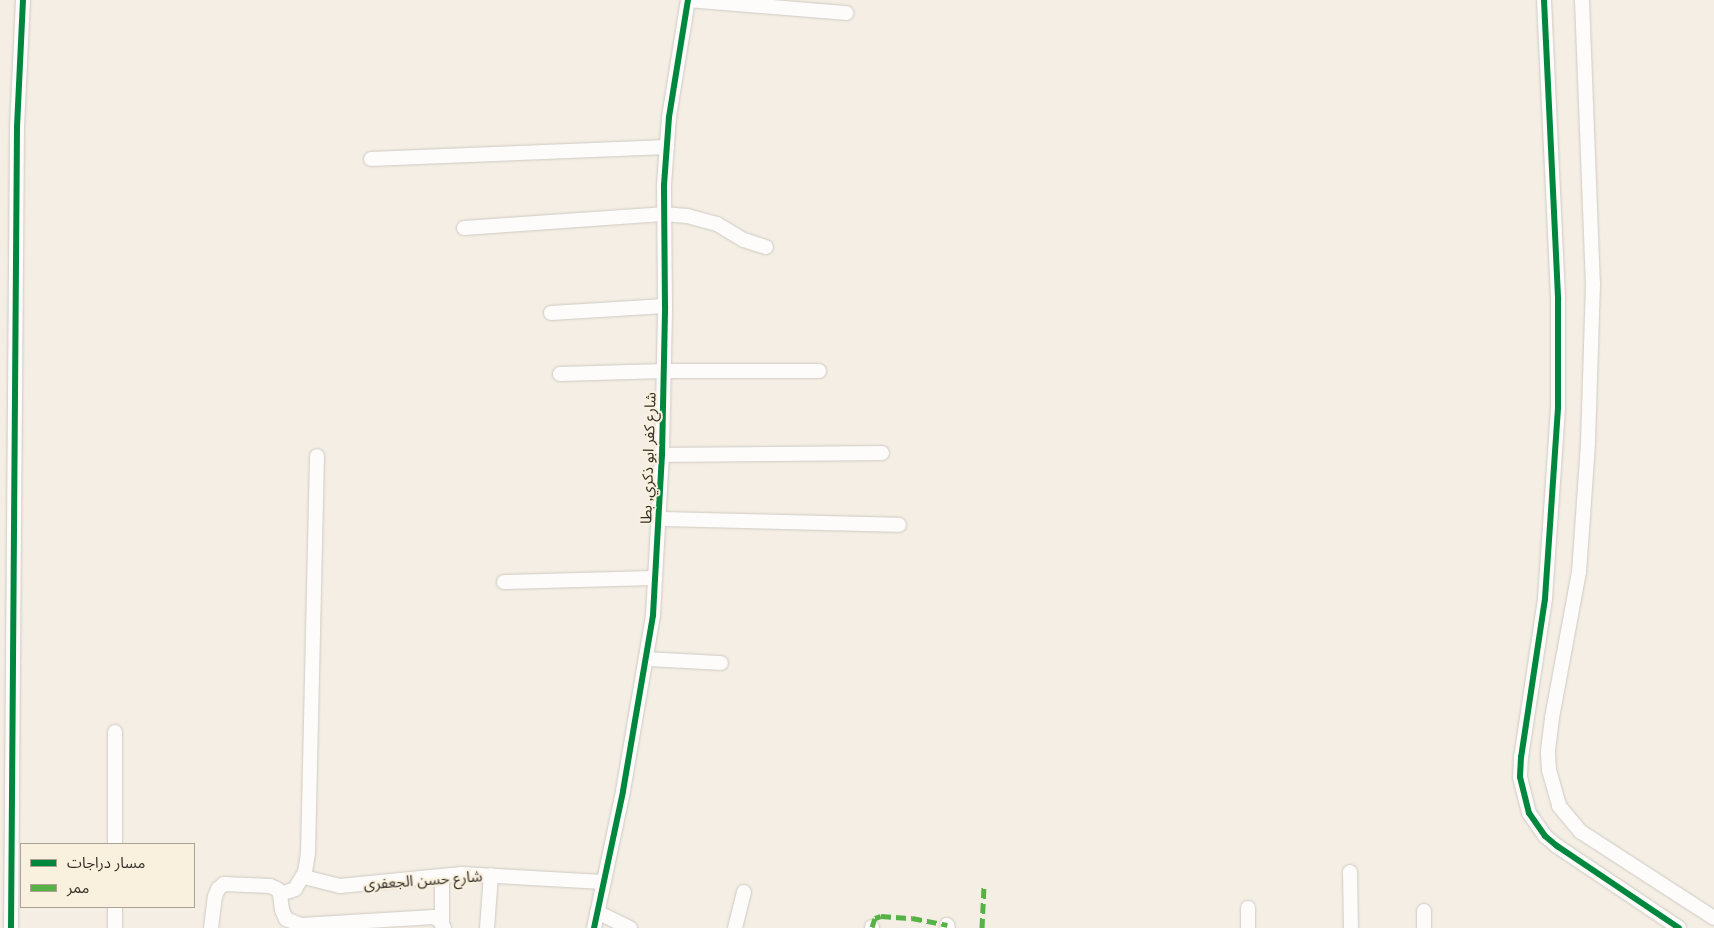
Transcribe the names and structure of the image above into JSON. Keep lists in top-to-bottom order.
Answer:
{
  "streets": {
    "street": ["شارع كفر ابو ذكري, بطا", "شارع حسن الجعفرى"]
  },
  "crossings": [
    ["شارع كفر ابو ذكري, بطا", "شارع حسن الجعفرى"]
  ],
  "legend": ["مسار دراجات", "ممر"]
}
